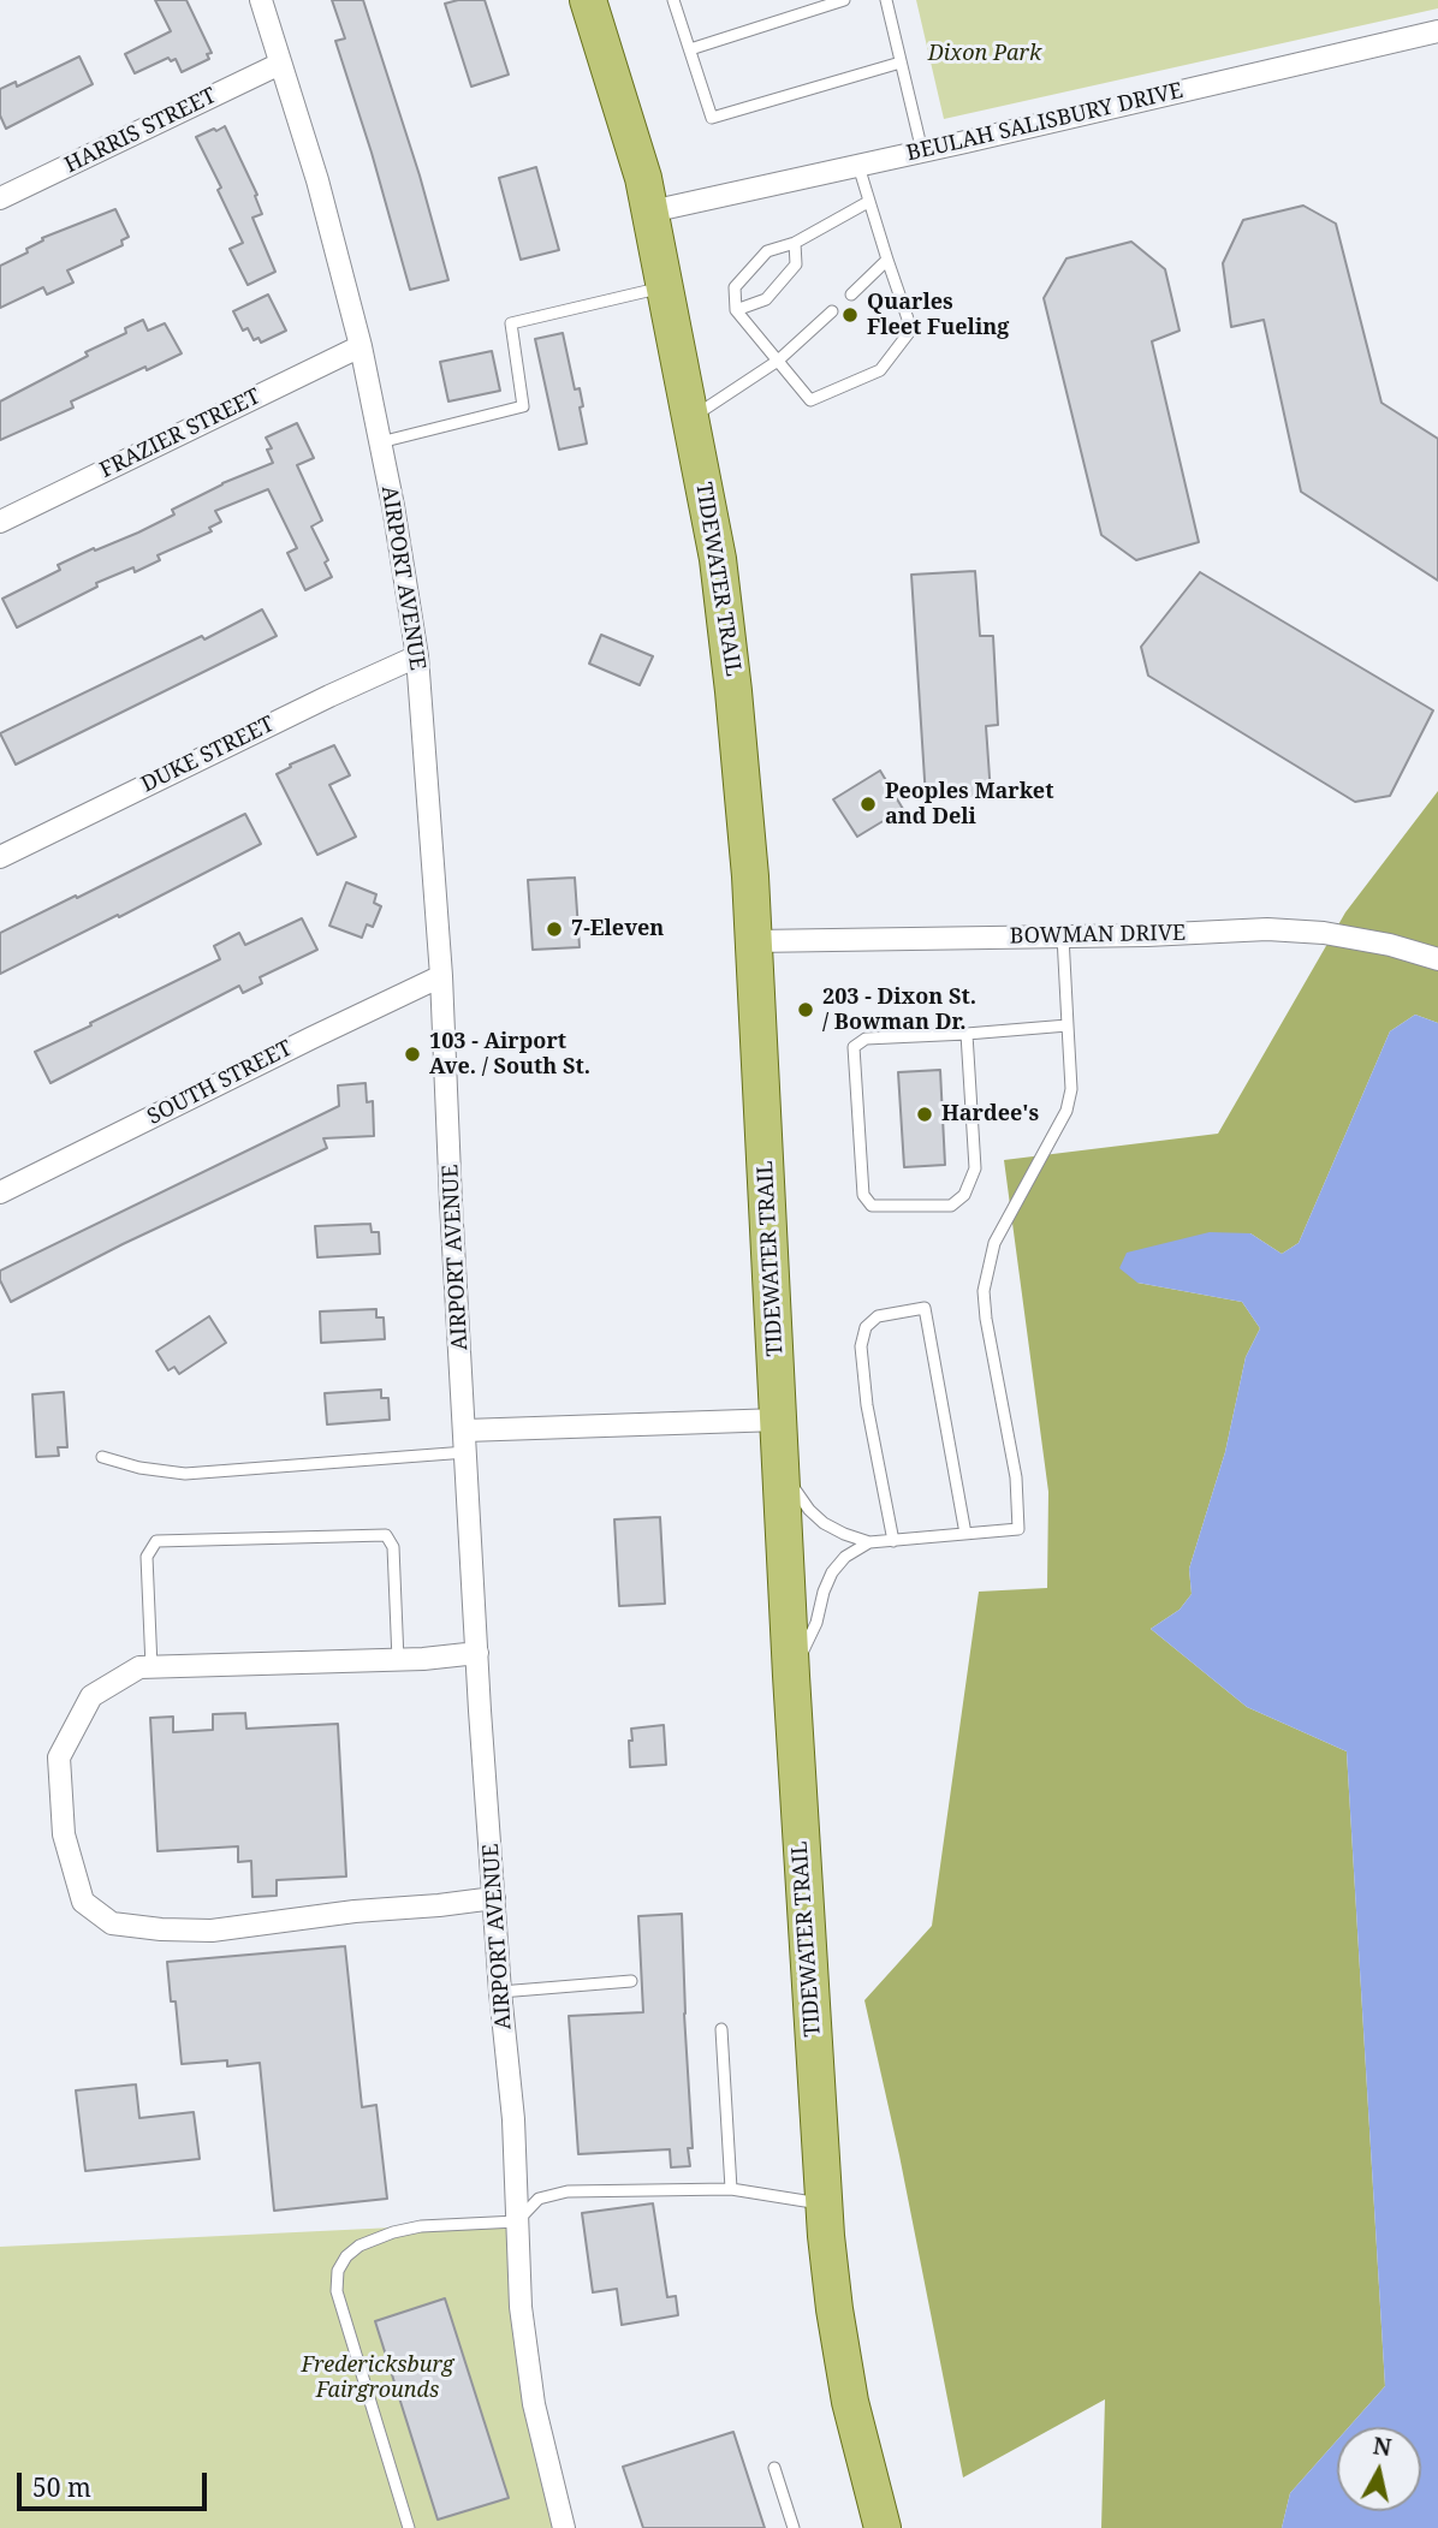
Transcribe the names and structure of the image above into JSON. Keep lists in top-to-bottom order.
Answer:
{
  "streets": {
    "main road": ["TIDEWATER TRAIL"],
    "street": [
      "BEULAH SALISBURY DRIVE",
      "HARRIS STREET",
      "FRAZIER STREET",
      "AIRPORT AVENUE",
      "DUKE STREET",
      "BOWMAN DRIVE",
      "SOUTH STREET"
    ]
  },
  "crossings": [
    ["BEULAH SALISBURY DRIVE", "TIDEWATER TRAIL"],
    ["HARRIS STREET", "AIRPORT AVENUE"],
    ["FRAZIER STREET", "AIRPORT AVENUE"],
    ["AIRPORT AVENUE", "DUKE STREET"],
    ["AIRPORT AVENUE", "SOUTH STREET"],
    ["TIDEWATER TRAIL", "BOWMAN DRIVE"]
  ],
  "parks": ["Dixon Park", "Fredericksburg Fairgrounds"],
  "places": [
    "Quarles Fleet Fueling",
    "Peoples Market and Deli",
    "7-Eleven",
    "203 - Dixon St. / Bowman Dr.",
    "103 - Airport Ave. / South St.",
    "Hardee's"
  ],
  "scale_bar": "50 m",
  "north": "top"
}
